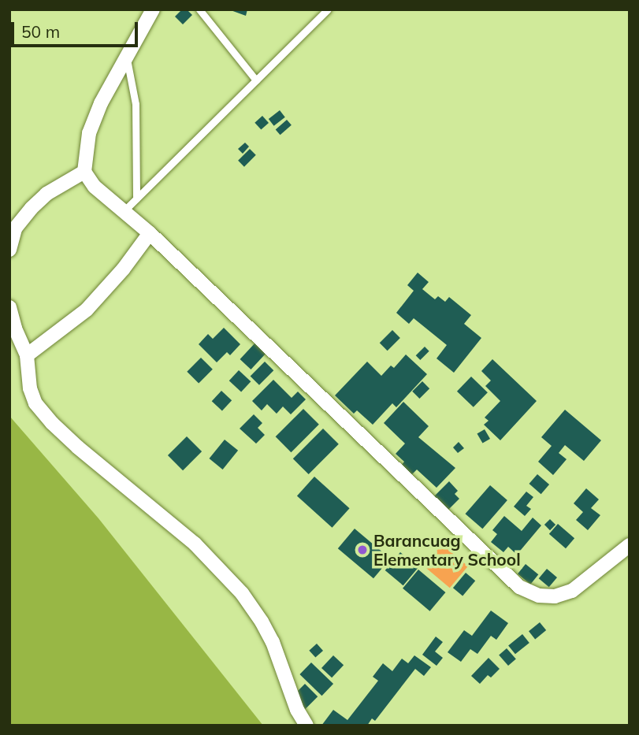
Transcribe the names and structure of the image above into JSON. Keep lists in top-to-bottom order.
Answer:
{
  "places": ["Barancuag Elementary School"],
  "scale_bar": "50 m"
}
